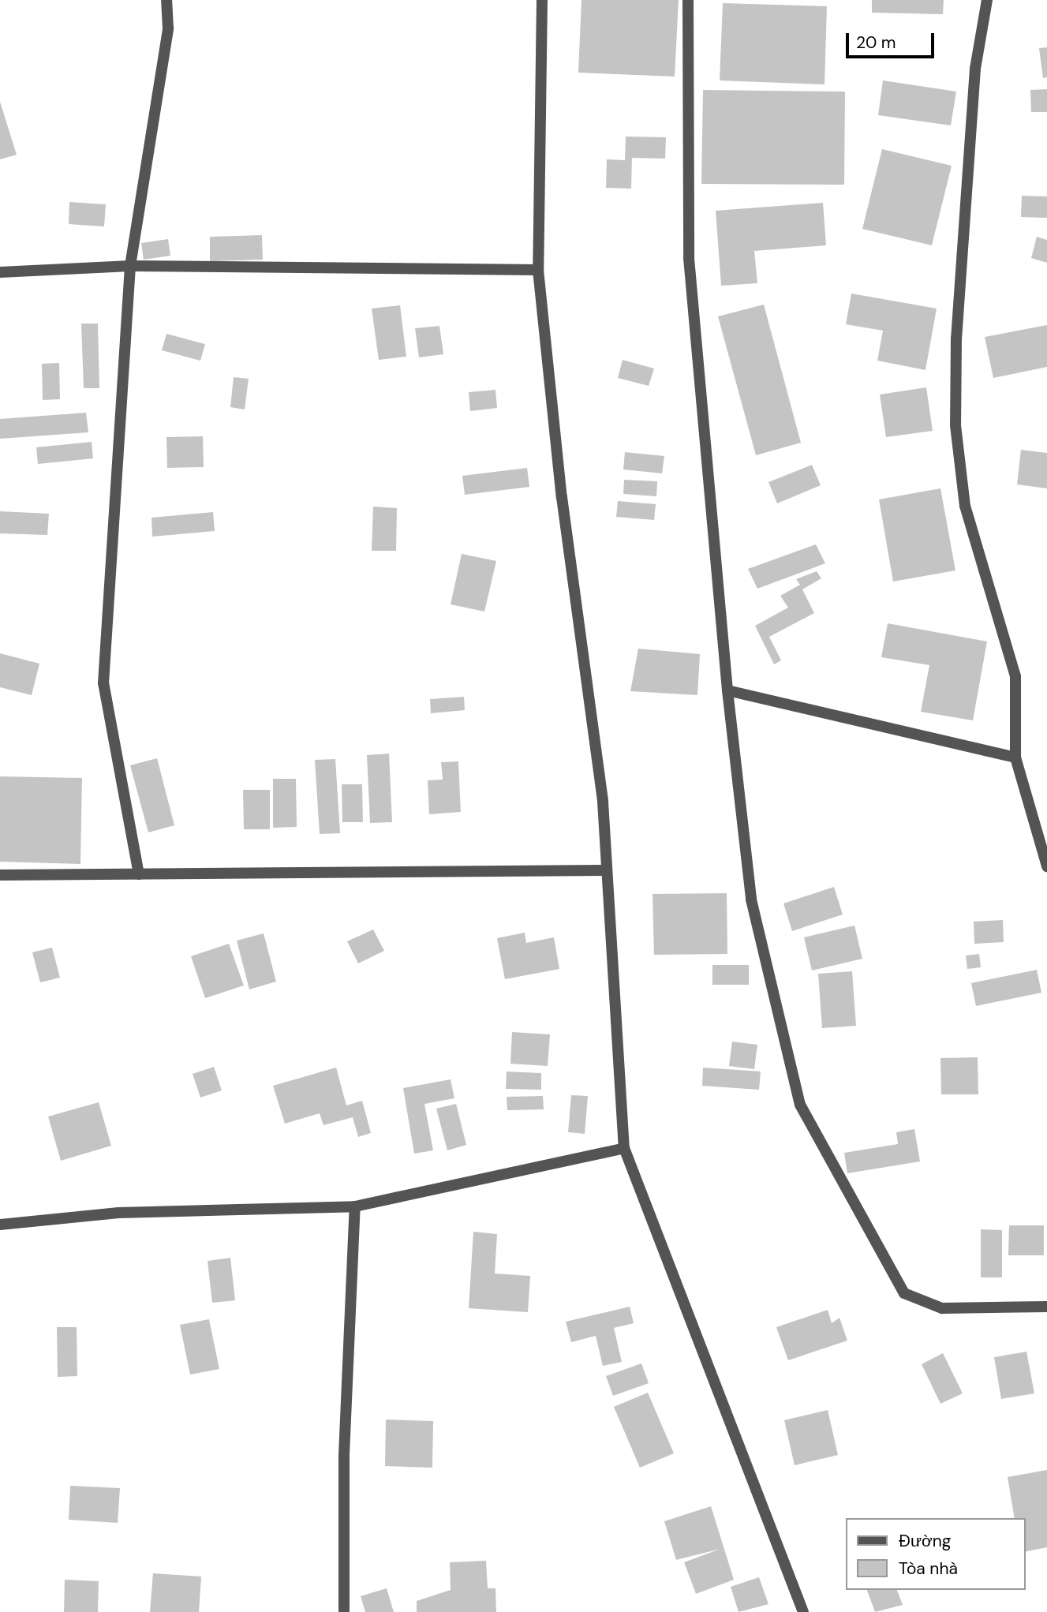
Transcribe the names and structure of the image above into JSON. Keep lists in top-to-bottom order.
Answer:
{
  "legend": ["Đường", "Tòa nhà"],
  "scale_bar": "20 m"
}
